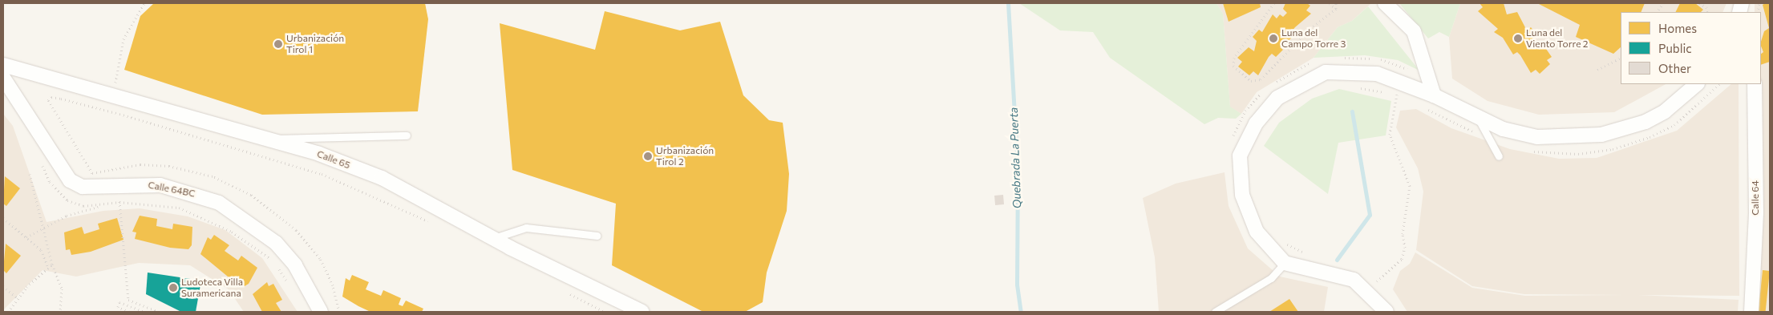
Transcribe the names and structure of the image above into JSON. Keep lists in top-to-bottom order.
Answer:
{
  "streets": {
    "street": ["Calle 65", "Calle 64BC", "Calle 64"]
  },
  "water": ["Quebrada La Puerta"],
  "places": [
    "Luna del Campo Torre 3",
    "Luna del Viento Torre 2",
    "Urbanización Tirol 1",
    "Urbanización Tirol 2",
    "Ludoteca Villa Suramericana"
  ],
  "legend": ["Homes", "Public", "Other"]
}
